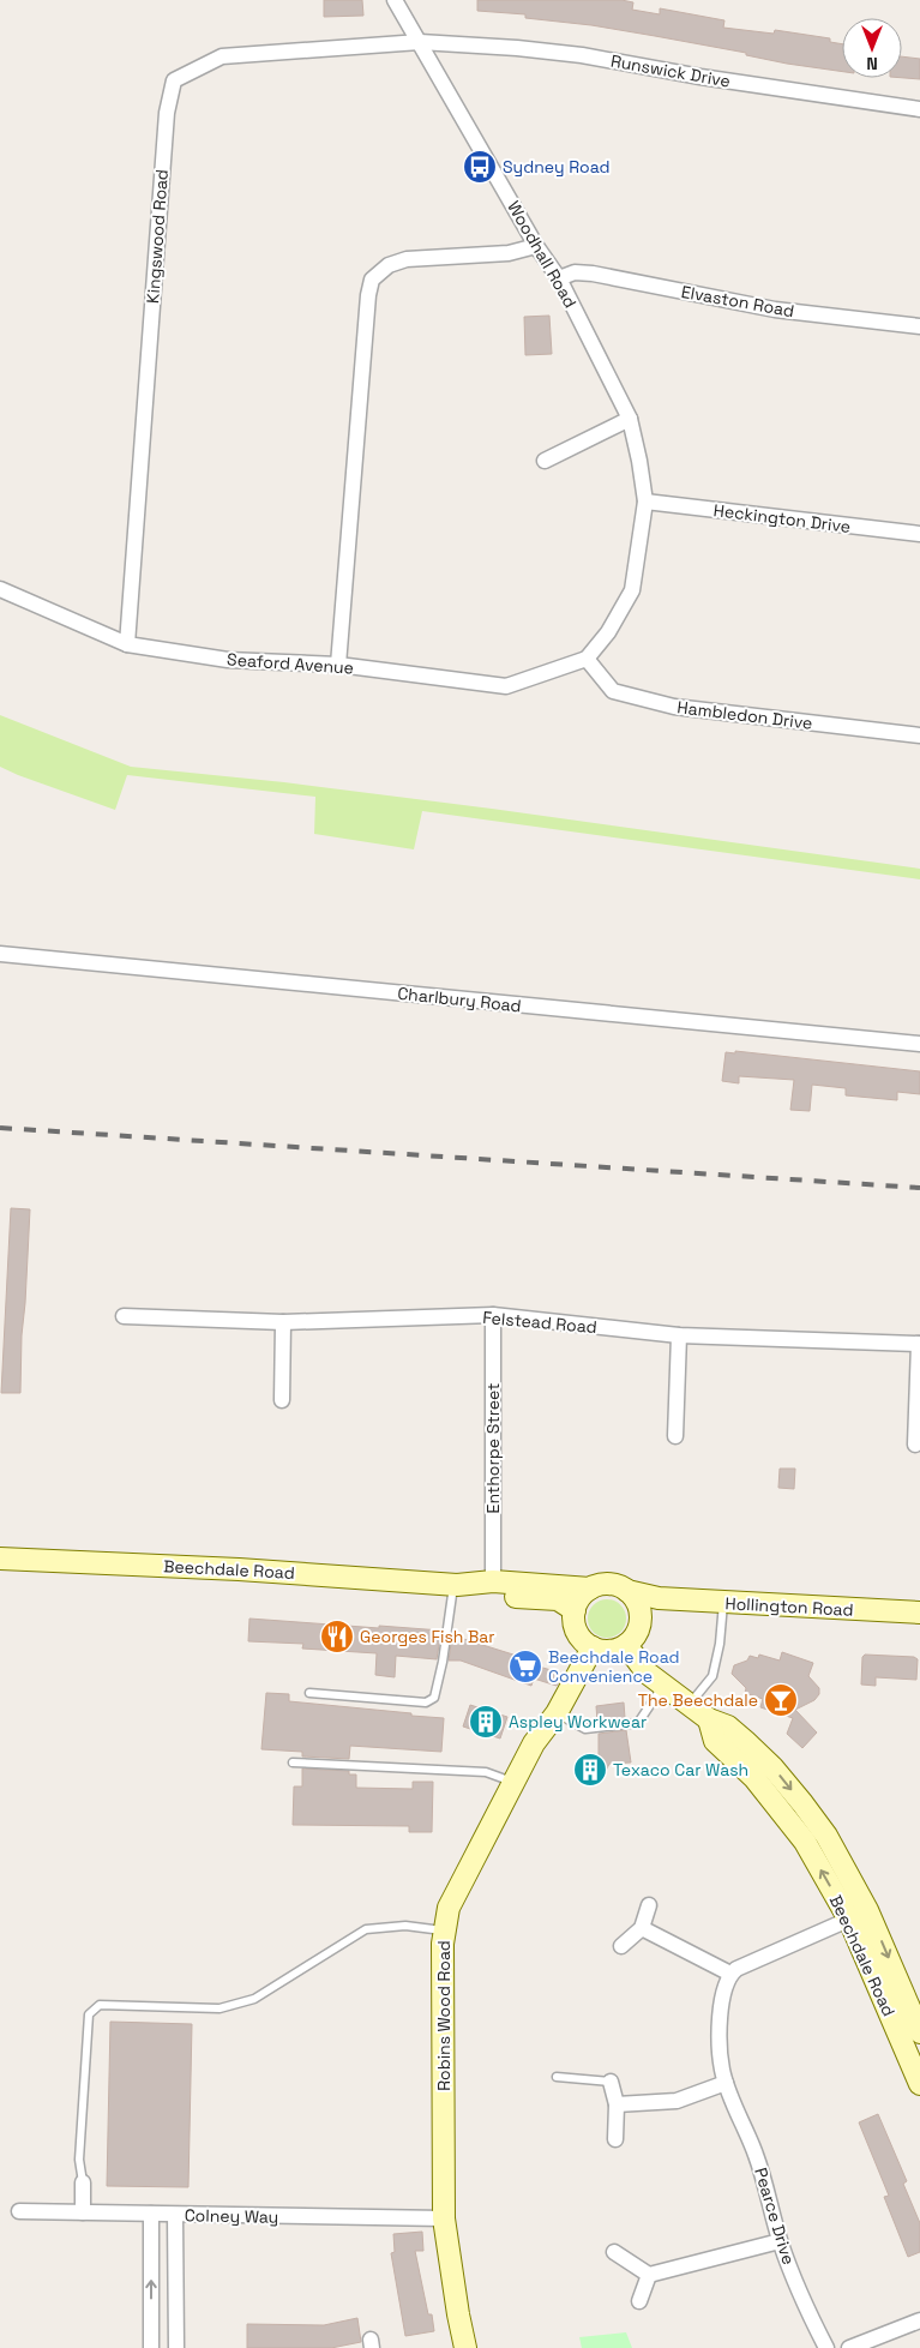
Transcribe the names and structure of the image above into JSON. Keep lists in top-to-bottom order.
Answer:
{
  "streets": {
    "street": [
      "Runswick Drive",
      "Kingswood Road",
      "Woodhall Road",
      "Elvaston Road",
      "Heckington Drive",
      "Seaford Avenue",
      "Hambledon Drive",
      "Charlbury Road",
      "Felstead Road",
      "Enthorpe Street",
      "Beechdale Road",
      "Hollington Road",
      "Robins Wood Road",
      "Colney Way",
      "Pearce Drive"
    ]
  },
  "crossings": [
    ["Runswick Drive", "Kingswood Road"],
    ["Runswick Drive", "Woodhall Road"],
    ["Kingswood Road", "Woodhall Road"],
    ["Kingswood Road", "Seaford Avenue"],
    ["Woodhall Road", "Elvaston Road"],
    ["Woodhall Road", "Heckington Drive"],
    ["Woodhall Road", "Seaford Avenue"],
    ["Woodhall Road", "Hambledon Drive"],
    ["Seaford Avenue", "Hambledon Drive"],
    ["Felstead Road", "Enthorpe Street"],
    ["Enthorpe Street", "Beechdale Road"],
    ["Beechdale Road", "Hollington Road"],
    ["Beechdale Road", "Robins Wood Road"],
    ["Hollington Road", "Robins Wood Road"],
    ["Robins Wood Road", "Colney Way"]
  ],
  "places": {
    "bus stop": ["Sydney Road"],
    "restaurant": ["Georges Fish Bar"],
    "supermarket": ["Beechdale Road Convenience"],
    "bar": ["The Beechdale"],
    "building": ["Aspley Workwear", "Texaco Car Wash"]
  },
  "north": "bottom"
}
